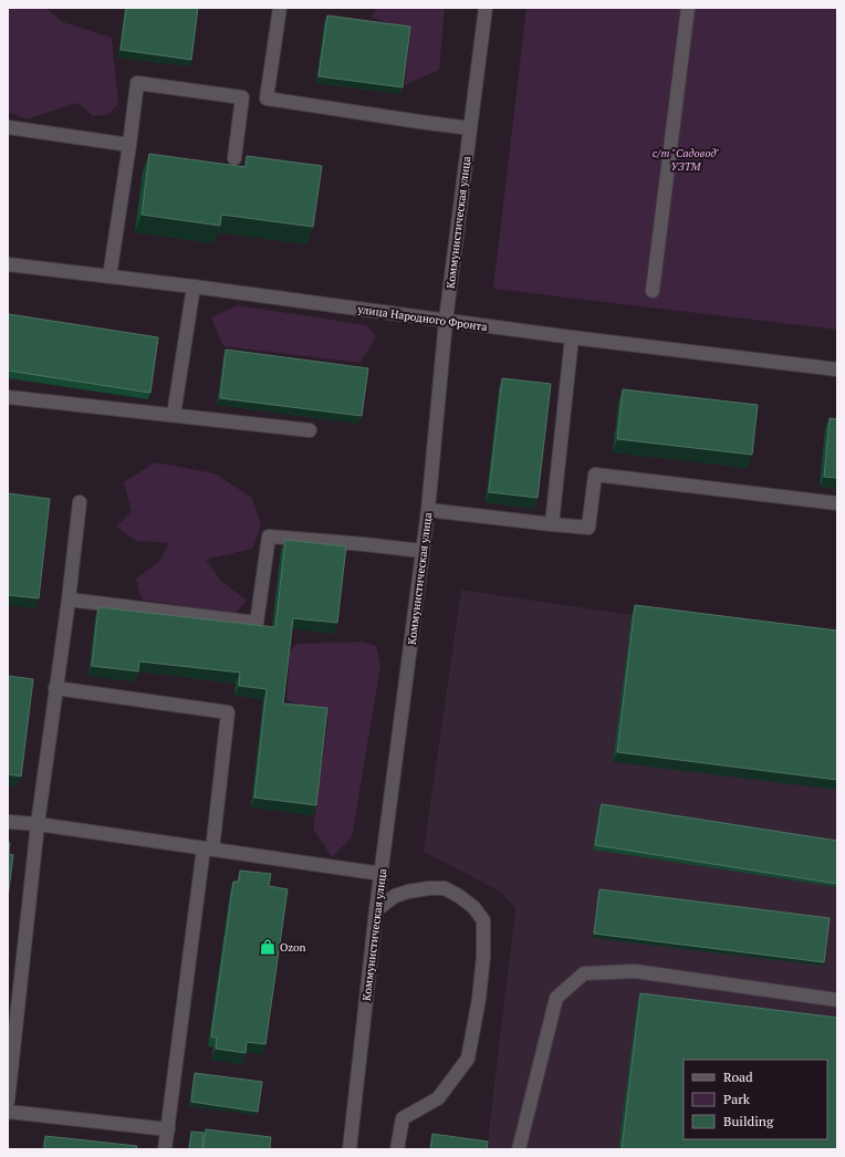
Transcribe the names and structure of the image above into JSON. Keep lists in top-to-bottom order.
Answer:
{
  "streets": {
    "street": ["Коммунистическая улица", "улица Народного Фронта"]
  },
  "crossings": [
    ["Коммунистическая улица", "улица Народного Фронта"]
  ],
  "parks": ["с/т \"Садовод\" УЗТМ"],
  "places": {
    "shop": ["Ozon"]
  },
  "legend": ["Road", "Park", "Building"]
}
